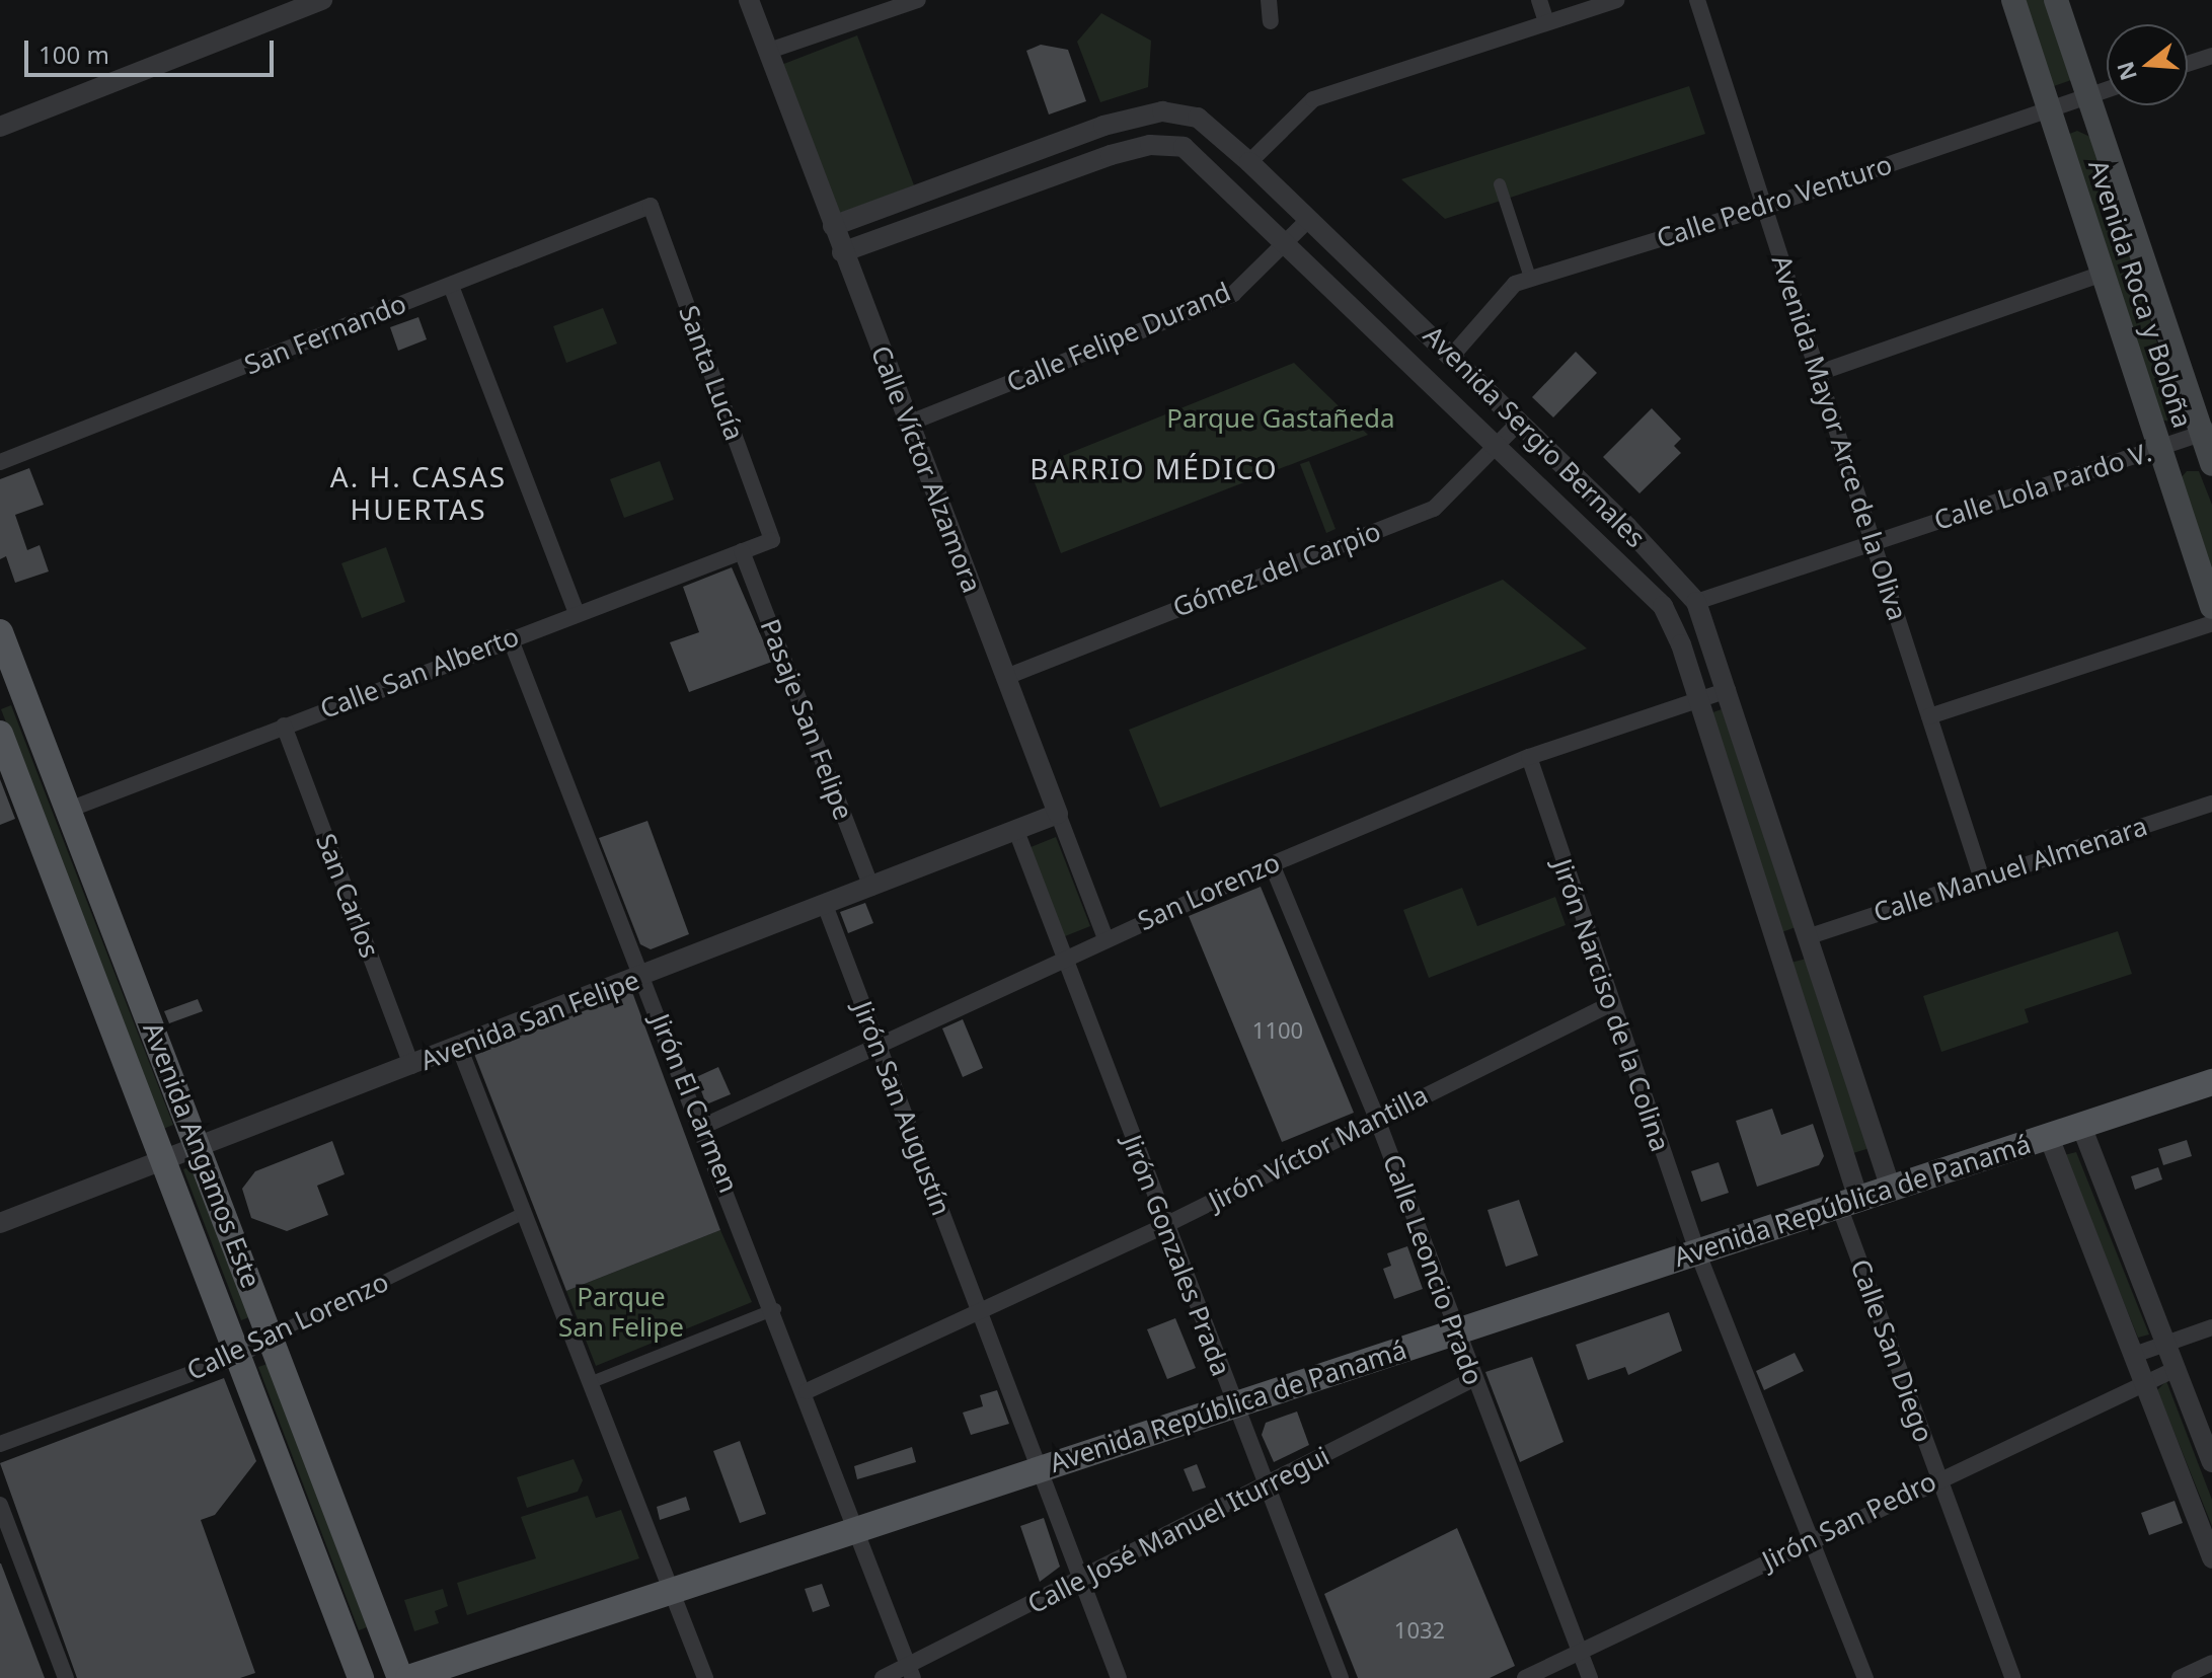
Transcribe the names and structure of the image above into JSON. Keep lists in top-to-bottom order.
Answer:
{
  "streets": {
    "main road": ["Avenida Roca y Boloña", "Avenida Angamos Este", "Avenida República de Panamá"],
    "street": [
      "Calle Pedro Venturo",
      "San Fernando",
      "Calle Felipe Durand",
      "Santa Lucía",
      "Avenida Sergio Bernales",
      "Avenida Mayor Arce de la Oliva",
      "Calle Víctor Alzamora",
      "Calle Lola Pardo V.",
      "Gómez del Carpio",
      "Calle San Alberto",
      "Pasaje San Felipe",
      "Calle Manuel Almenara",
      "San Lorenzo",
      "San Carlos",
      "Jirón Narciso de la Colina",
      "Avenida San Felipe",
      "Jirón El Carmen",
      "Jirón San Augustín",
      "Jirón Víctor Mantilla",
      "Jirón Gonzales Prada",
      "Calle Leoncio Prado",
      "Calle San Lorenzo",
      "Calle San Diego",
      "Jirón San Pedro",
      "Calle José Manuel Iturregui"
    ]
  },
  "crossings": [
    ["Calle Pedro Venturo", "Avenida Roca y Boloña"],
    ["Calle Pedro Venturo", "Avenida Sergio Bernales"],
    ["Calle Pedro Venturo", "Avenida Mayor Arce de la Oliva"],
    ["Avenida Roca y Boloña", "Calle Lola Pardo V."],
    ["San Fernando", "Santa Lucía"],
    ["Calle Felipe Durand", "Avenida Sergio Bernales"],
    ["Calle Felipe Durand", "Calle Víctor Alzamora"],
    ["Santa Lucía", "Calle San Alberto"],
    ["Avenida Sergio Bernales", "Calle Víctor Alzamora"],
    ["Avenida Sergio Bernales", "Calle Lola Pardo V."],
    ["Avenida Sergio Bernales", "Gómez del Carpio"],
    ["Avenida Sergio Bernales", "Calle Manuel Almenara"],
    ["Avenida Sergio Bernales", "San Lorenzo"],
    ["Avenida Sergio Bernales", "Avenida República de Panamá"],
    ["Avenida Sergio Bernales", "Calle San Diego"],
    ["Avenida Mayor Arce de la Oliva", "Calle Lola Pardo V."],
    ["Avenida Mayor Arce de la Oliva", "Calle Manuel Almenara"],
    ["Calle Víctor Alzamora", "Gómez del Carpio"],
    ["Calle Víctor Alzamora", "San Lorenzo"],
    ["Calle Víctor Alzamora", "Avenida San Felipe"],
    ["Calle San Alberto", "Pasaje San Felipe"],
    ["Calle San Alberto", "San Carlos"],
    ["Calle San Alberto", "Jirón El Carmen"],
    ["Calle San Alberto", "Avenida Angamos Este"],
    ["Pasaje San Felipe", "Avenida San Felipe"],
    ["San Lorenzo", "Jirón Narciso de la Colina"],
    ["San Lorenzo", "Jirón El Carmen"],
    ["San Lorenzo", "Jirón San Augustín"],
    ["San Lorenzo", "Jirón Gonzales Prada"],
    ["San Lorenzo", "Calle Leoncio Prado"],
    ["San Carlos", "Avenida San Felipe"],
    ["Jirón Narciso de la Colina", "Jirón Víctor Mantilla"],
    ["Jirón Narciso de la Colina", "Avenida República de Panamá"],
    ["Jirón Narciso de la Colina", "Jirón San Pedro"],
    ["Avenida San Felipe", "Jirón El Carmen"],
    ["Avenida San Felipe", "Jirón San Augustín"],
    ["Avenida San Felipe", "Avenida Angamos Este"],
    ["Avenida San Felipe", "Jirón Gonzales Prada"],
    ["Jirón El Carmen", "Jirón Víctor Mantilla"],
    ["Jirón El Carmen", "Avenida República de Panamá"],
    ["Jirón El Carmen", "Calle José Manuel Iturregui"],
    ["Jirón San Augustín", "Jirón Víctor Mantilla"],
    ["Jirón San Augustín", "Avenida República de Panamá"],
    ["Jirón San Augustín", "Calle José Manuel Iturregui"],
    ["Jirón Víctor Mantilla", "Jirón Gonzales Prada"],
    ["Jirón Víctor Mantilla", "Calle Leoncio Prado"],
    ["Avenida Angamos Este", "Calle San Lorenzo"],
    ["Avenida República de Panamá", "Jirón Gonzales Prada"],
    ["Avenida República de Panamá", "Calle Leoncio Prado"],
    ["Avenida República de Panamá", "Calle San Diego"],
    ["Jirón Gonzales Prada", "Calle José Manuel Iturregui"],
    ["Calle Leoncio Prado", "Jirón San Pedro"],
    ["Calle Leoncio Prado", "Calle José Manuel Iturregui"],
    ["Calle San Diego", "Jirón San Pedro"]
  ],
  "districts": ["BARRIO MÉDICO", "A. H. CASAS HUERTAS"],
  "parks": ["Parque Gastañeda", "Parque San Felipe"],
  "house_numbers": ["1100", "1032"],
  "scale_bar": "100 m",
  "north": "left"
}
